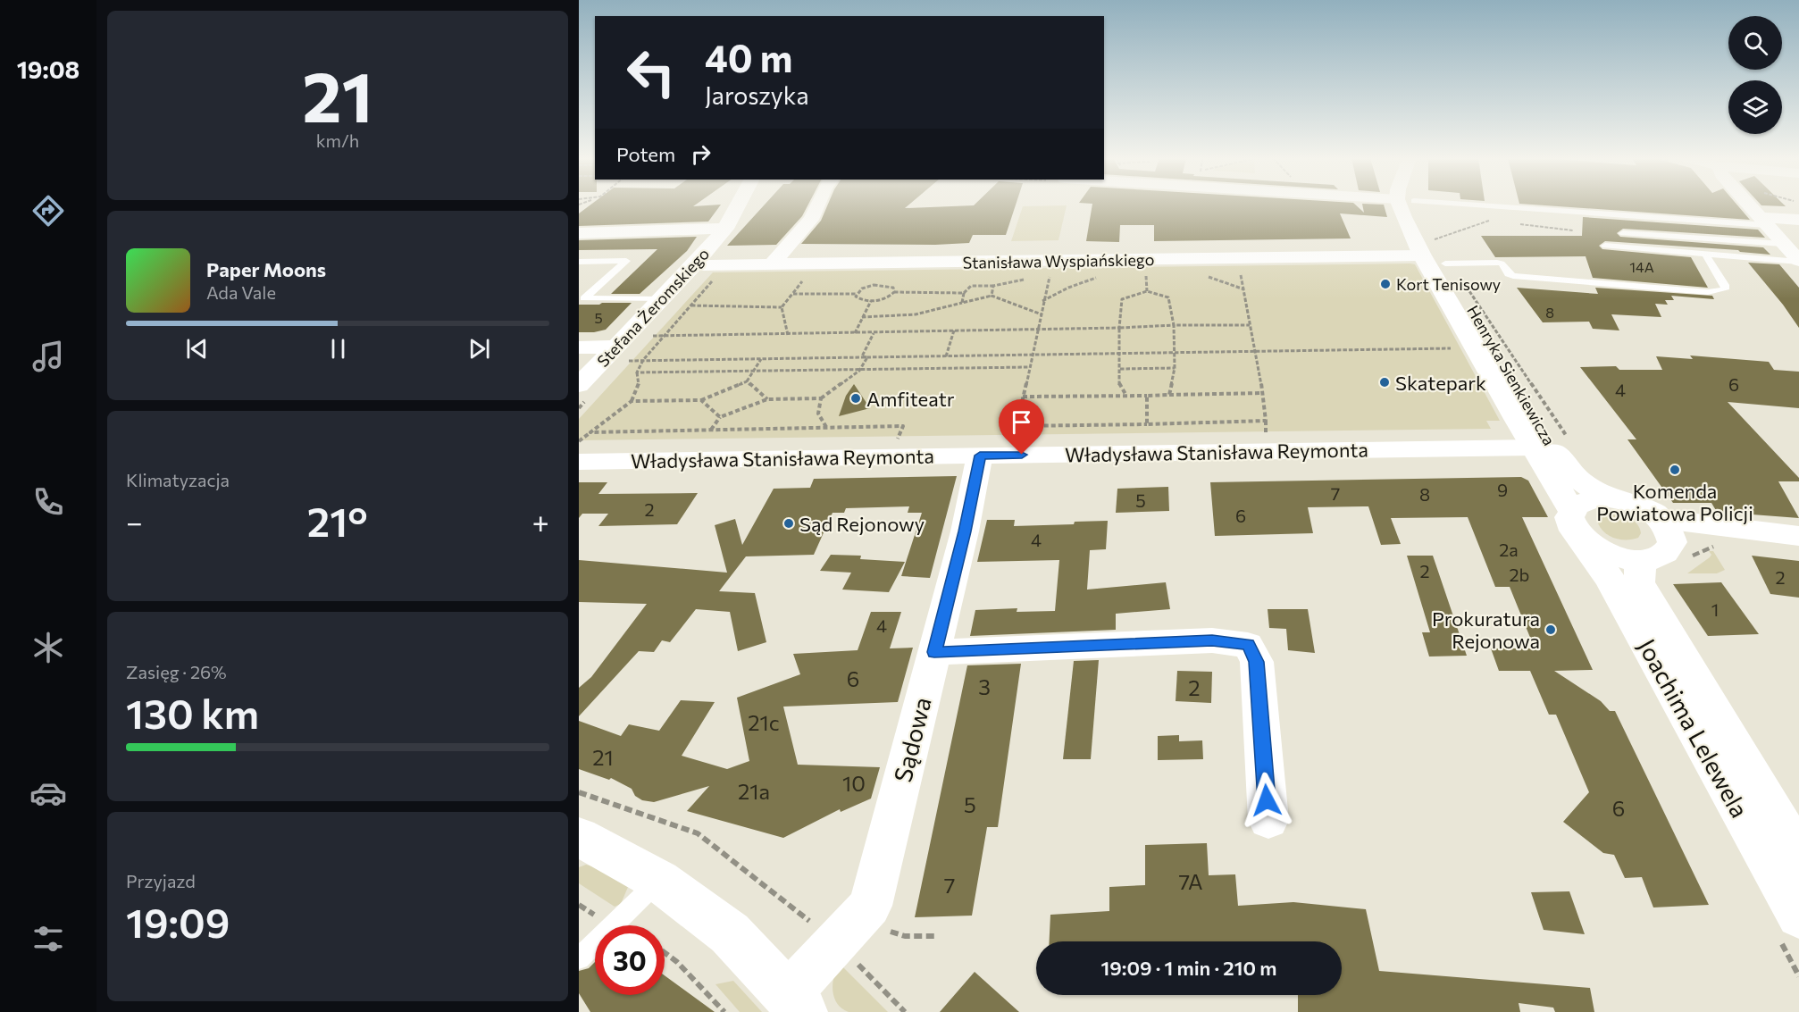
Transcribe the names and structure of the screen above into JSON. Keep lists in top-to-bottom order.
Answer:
{
  "streets": {
    "street": [
      "Stanisława Wyspiańskiego",
      "Stefana Żeromskiego",
      "Henryka Sienkiewicza",
      "Władysława Stanisława Reymonta",
      "Joachima Lelewela",
      "Sądowa"
    ]
  },
  "crossings": [
    ["Stanisława Wyspiańskiego", "Stefana Żeromskiego"],
    ["Stanisława Wyspiańskiego", "Henryka Sienkiewicza"],
    ["Henryka Sienkiewicza", "Władysława Stanisława Reymonta"],
    ["Henryka Sienkiewicza", "Joachima Lelewela"],
    ["Władysława Stanisława Reymonta", "Sądowa"]
  ],
  "places": [
    "Kort Tenisowy",
    "Skatepark",
    "Amfiteatr",
    "Komenda Powiatowa Policji",
    "Sąd Rejonowy",
    "Prokuratura Rejonowa"
  ],
  "house_numbers": [
    "14A",
    "8",
    "5",
    "6",
    "4",
    "9",
    "7",
    "8",
    "5",
    "2",
    "6",
    "4",
    "2a",
    "2",
    "2b",
    "2",
    "1",
    "4",
    "6",
    "3",
    "2",
    "21c",
    "21",
    "10",
    "21a",
    "5",
    "6",
    "7A",
    "7"
  ],
  "page": {
    "tabs": "19:08",
    "tile": [
      ["21", "km/h"],
      "Klimatyzacja",
      ["Zasięg · 26%", "130 km"],
      ["Przyjazd", "19:09"]
    ],
    "turn": ["40 m", "Jaroszyka"],
    "then": "Potem",
    "song": ["Paper Moons", "Ada Vale"],
    "heat": ["−", "21°", "+"],
    "limit": "30",
    "trip": "19:09 · 1 min · 210 m"
  }
}
